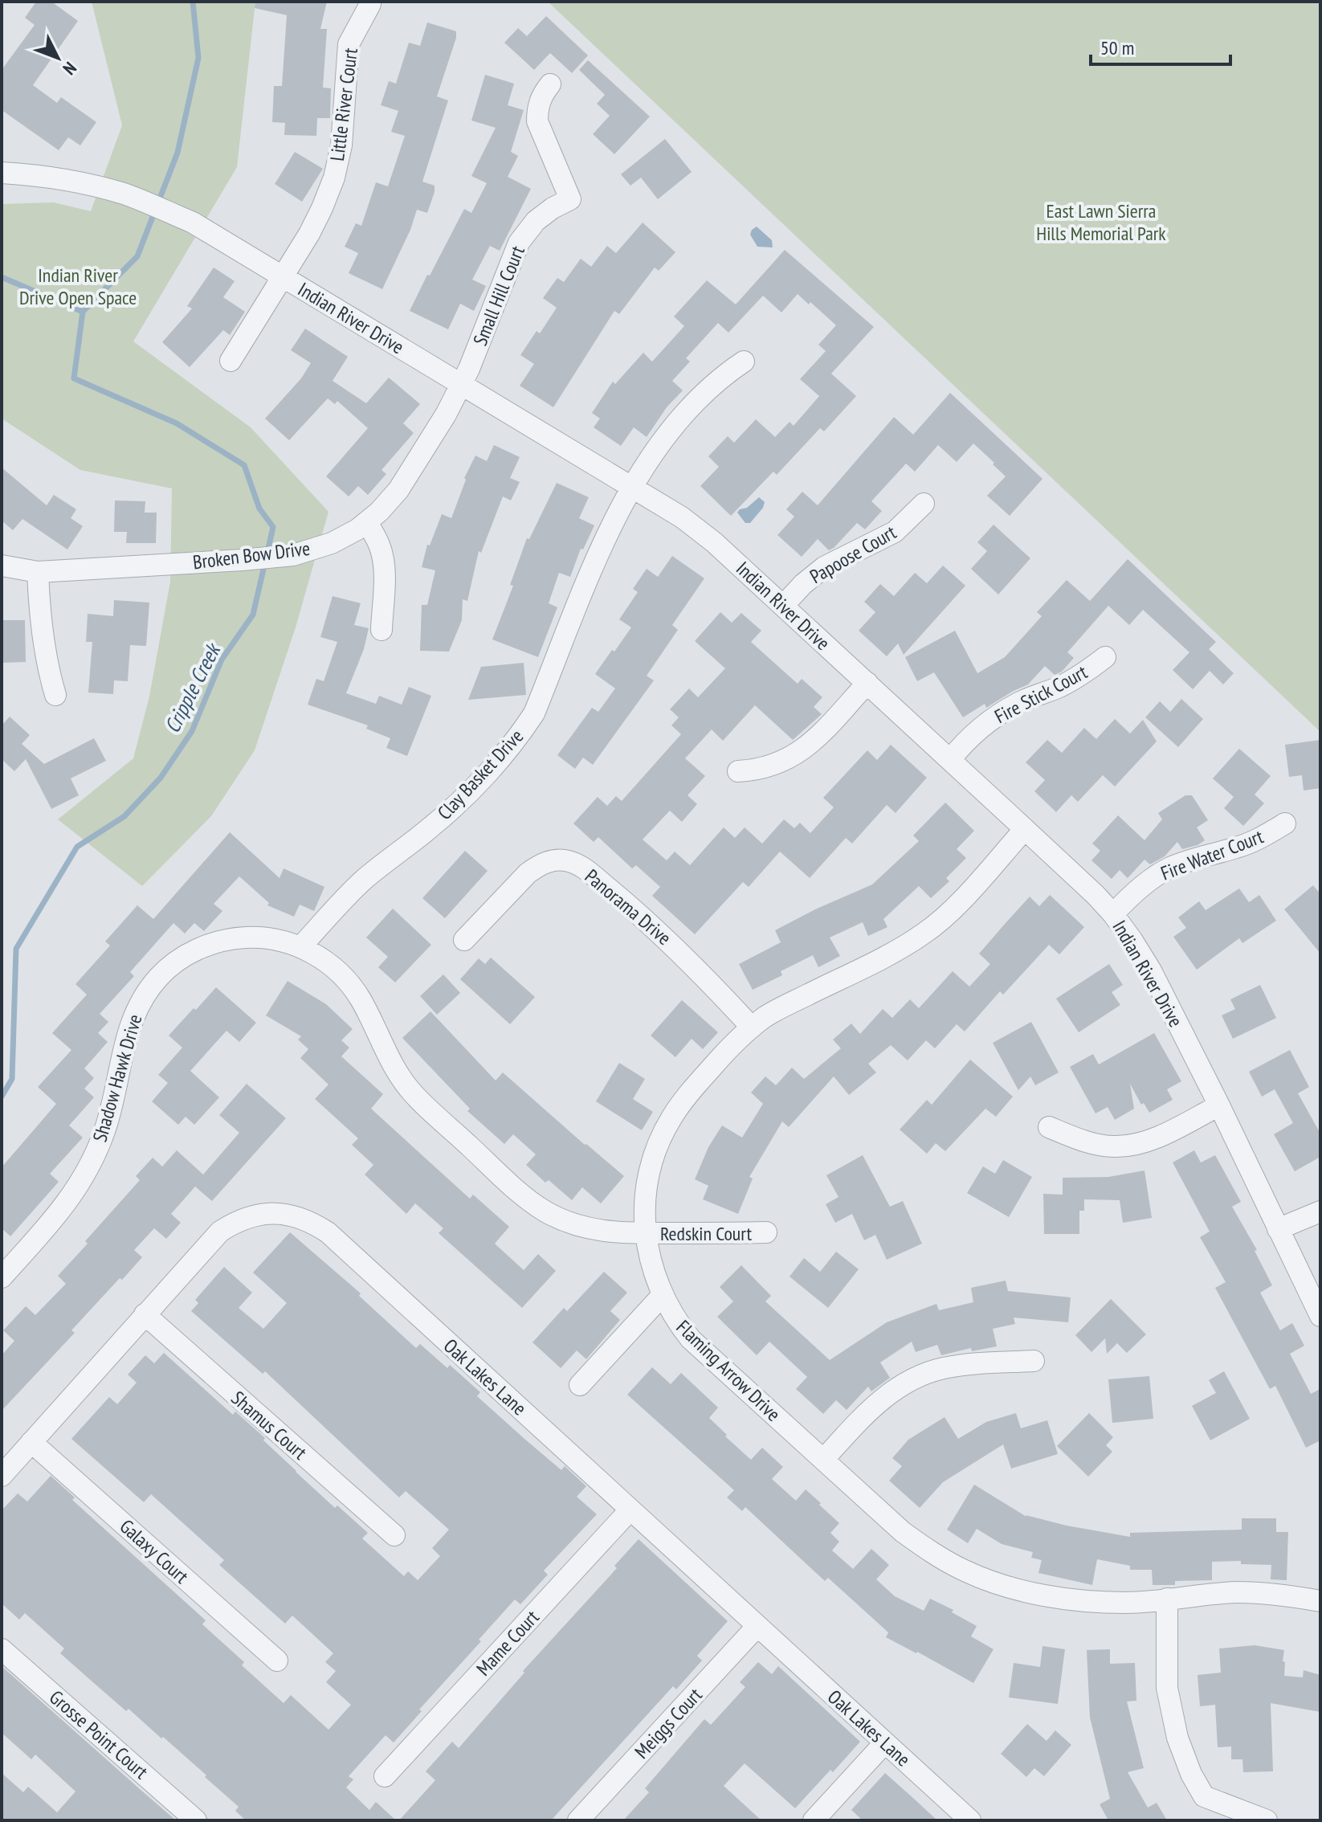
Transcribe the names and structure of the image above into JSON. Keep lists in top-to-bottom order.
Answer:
{
  "streets": {
    "street": [
      "Little River Court",
      "Small Hill Court",
      "Indian River Drive",
      "Papoose Court",
      "Broken Bow Drive",
      "Fire Stick Court",
      "Clay Basket Drive",
      "Fire Water Court",
      "Panorama Drive",
      "Shadow Hawk Drive",
      "Redskin Court",
      "Flaming Arrow Drive",
      "Oak Lakes Lane",
      "Shamus Court",
      "Galaxy Court",
      "Mame Court",
      "Meiggs Court",
      "Grosse Point Court"
    ]
  },
  "crossings": [
    ["Little River Court", "Indian River Drive"],
    ["Small Hill Court", "Indian River Drive"],
    ["Small Hill Court", "Broken Bow Drive"],
    ["Indian River Drive", "Papoose Court"],
    ["Indian River Drive", "Broken Bow Drive"],
    ["Indian River Drive", "Fire Stick Court"],
    ["Indian River Drive", "Clay Basket Drive"],
    ["Indian River Drive", "Fire Water Court"],
    ["Indian River Drive", "Flaming Arrow Drive"],
    ["Clay Basket Drive", "Shadow Hawk Drive"],
    ["Panorama Drive", "Flaming Arrow Drive"],
    ["Shadow Hawk Drive", "Redskin Court"],
    ["Shadow Hawk Drive", "Flaming Arrow Drive"],
    ["Redskin Court", "Flaming Arrow Drive"],
    ["Oak Lakes Lane", "Shamus Court"],
    ["Oak Lakes Lane", "Galaxy Court"],
    ["Oak Lakes Lane", "Mame Court"],
    ["Oak Lakes Lane", "Meiggs Court"]
  ],
  "water": ["Cripple Creek"],
  "parks": ["East Lawn Sierra Hills Memorial Park", "Indian River Drive Open Space"],
  "scale_bar": "50 m",
  "north": "bottom right"
}
